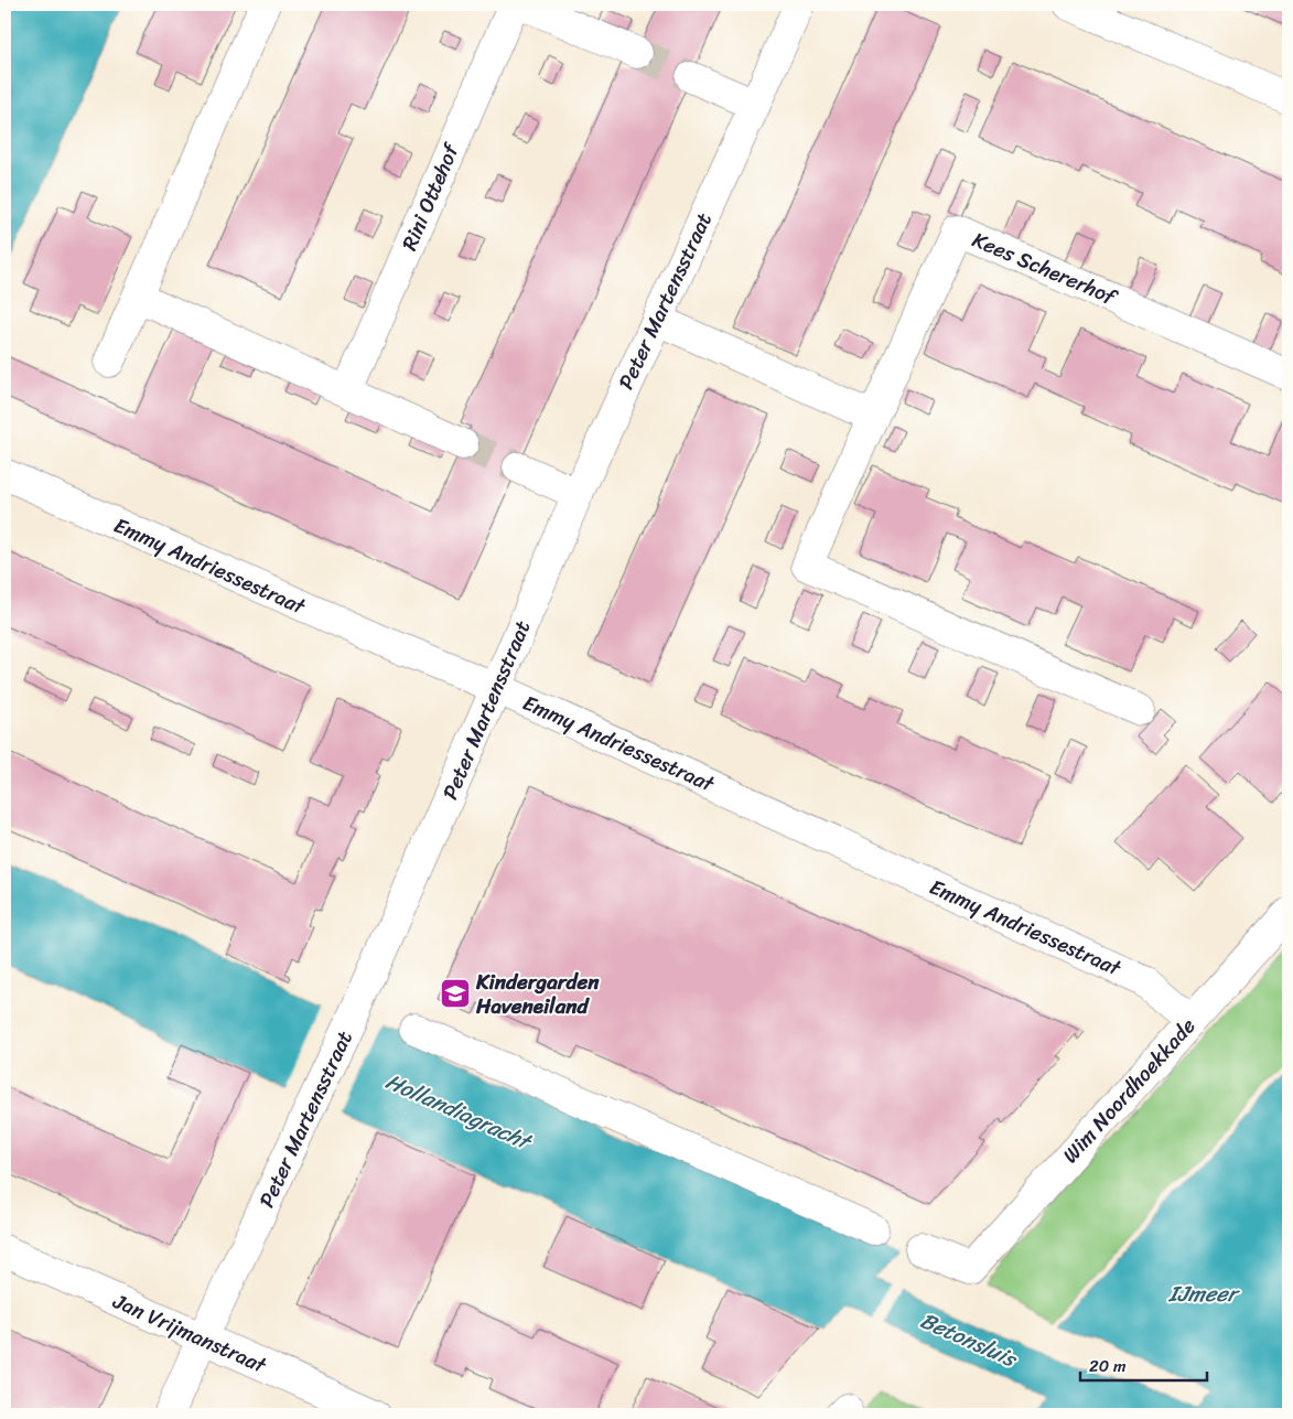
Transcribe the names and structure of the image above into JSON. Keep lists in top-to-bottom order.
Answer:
{
  "streets": {
    "street": [
      "Rini Ottehof",
      "Kees Schererhof",
      "Peter Martensstraat",
      "Emmy Andriessestraat",
      "Wim Noordhoekkade",
      "Jan Vrijmanstraat"
    ]
  },
  "crossings": [
    ["Peter Martensstraat", "Emmy Andriessestraat"],
    ["Peter Martensstraat", "Jan Vrijmanstraat"],
    ["Emmy Andriessestraat", "Wim Noordhoekkade"]
  ],
  "water": ["Hollandiagracht", "IJmeer", "Betonsluis"],
  "places": {
    "school or university": ["Kindergarden Haveneiland"]
  },
  "scale_bar": "20 m"
}
